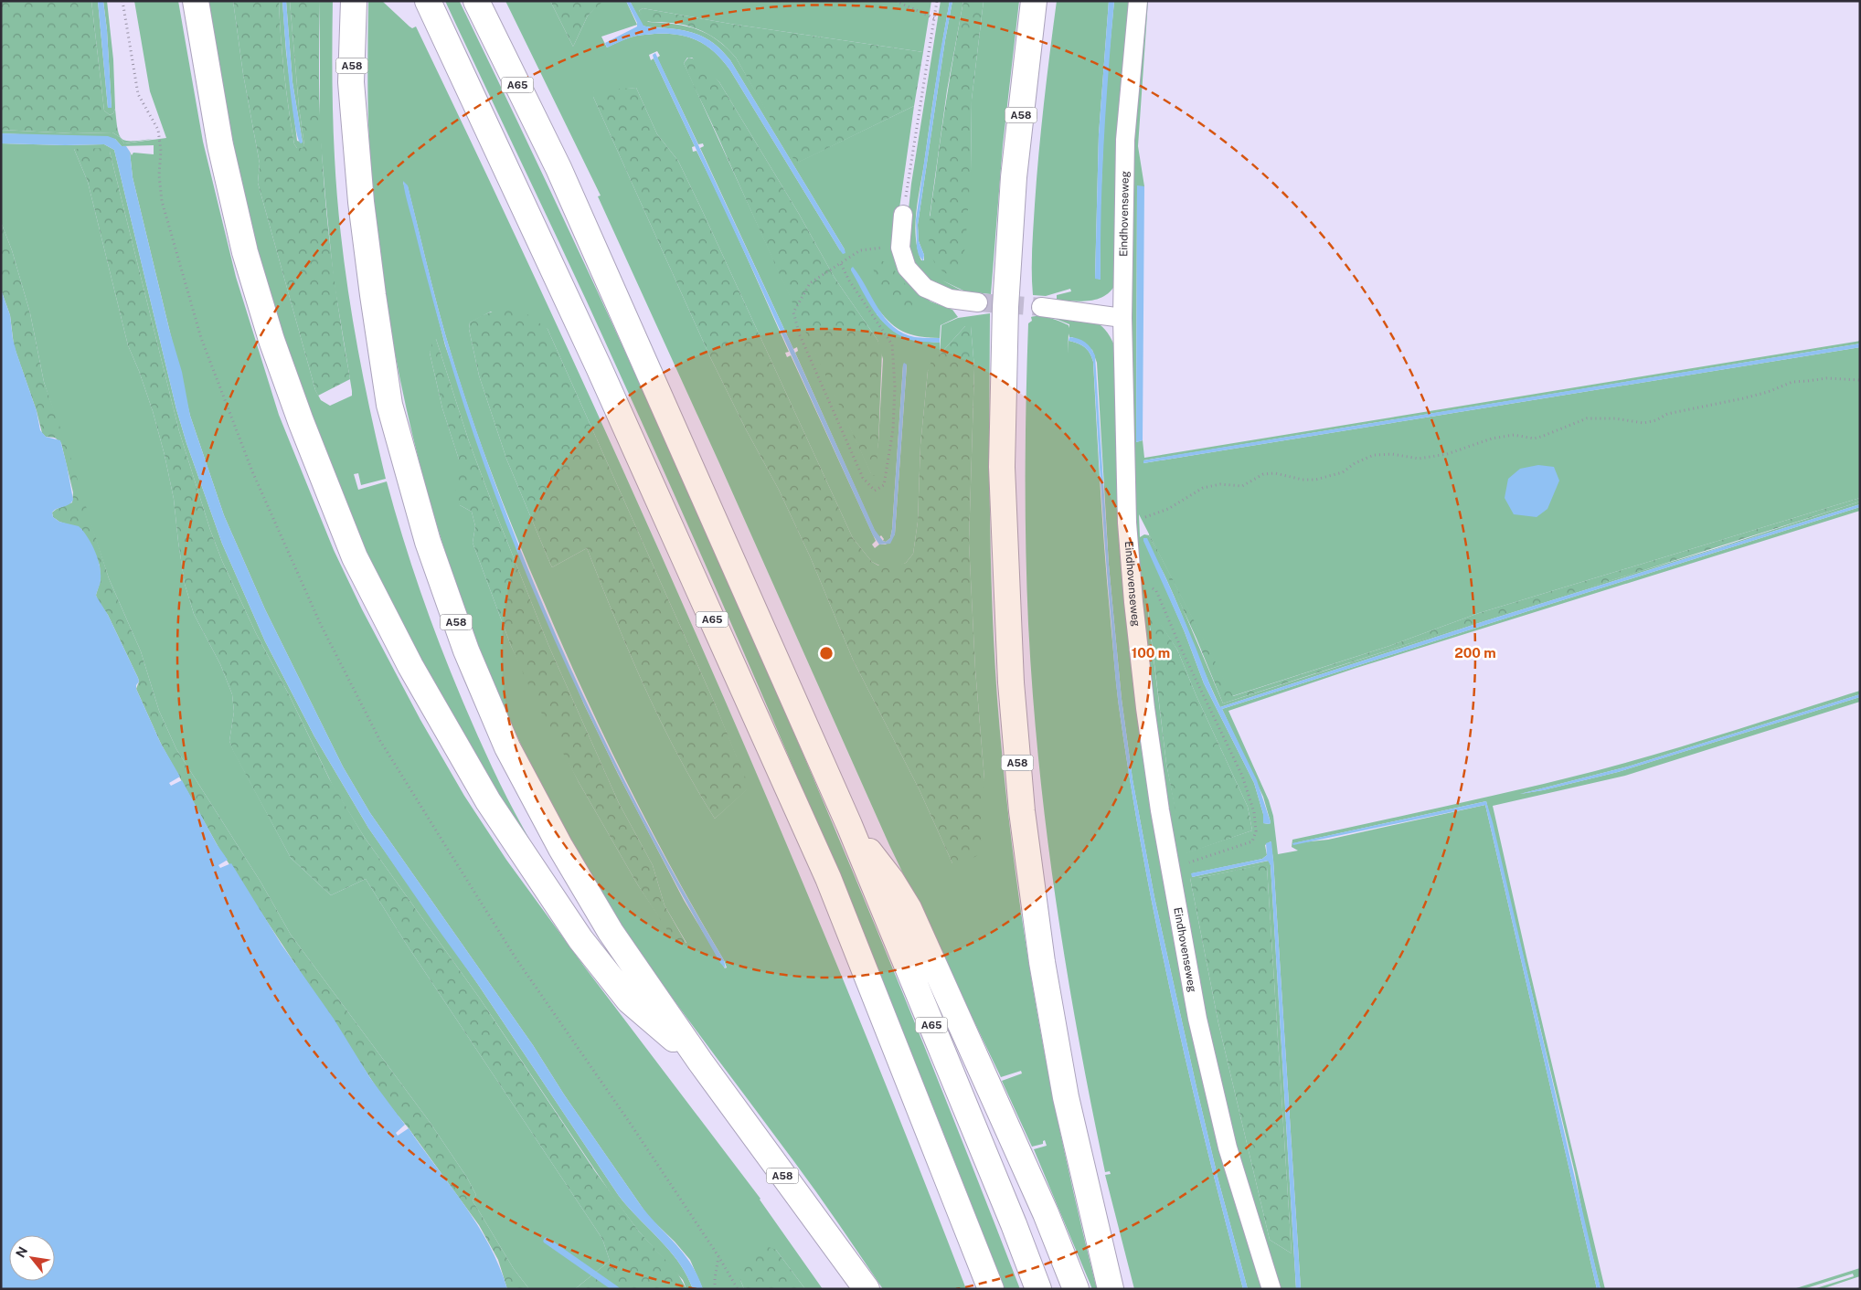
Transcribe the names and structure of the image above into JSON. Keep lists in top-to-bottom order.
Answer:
{
  "streets": {
    "highway": ["A58", "A65"],
    "street": ["Eindhovenseweg"]
  },
  "north": "top left",
  "rings": ["100 m", "200 m"]
}
